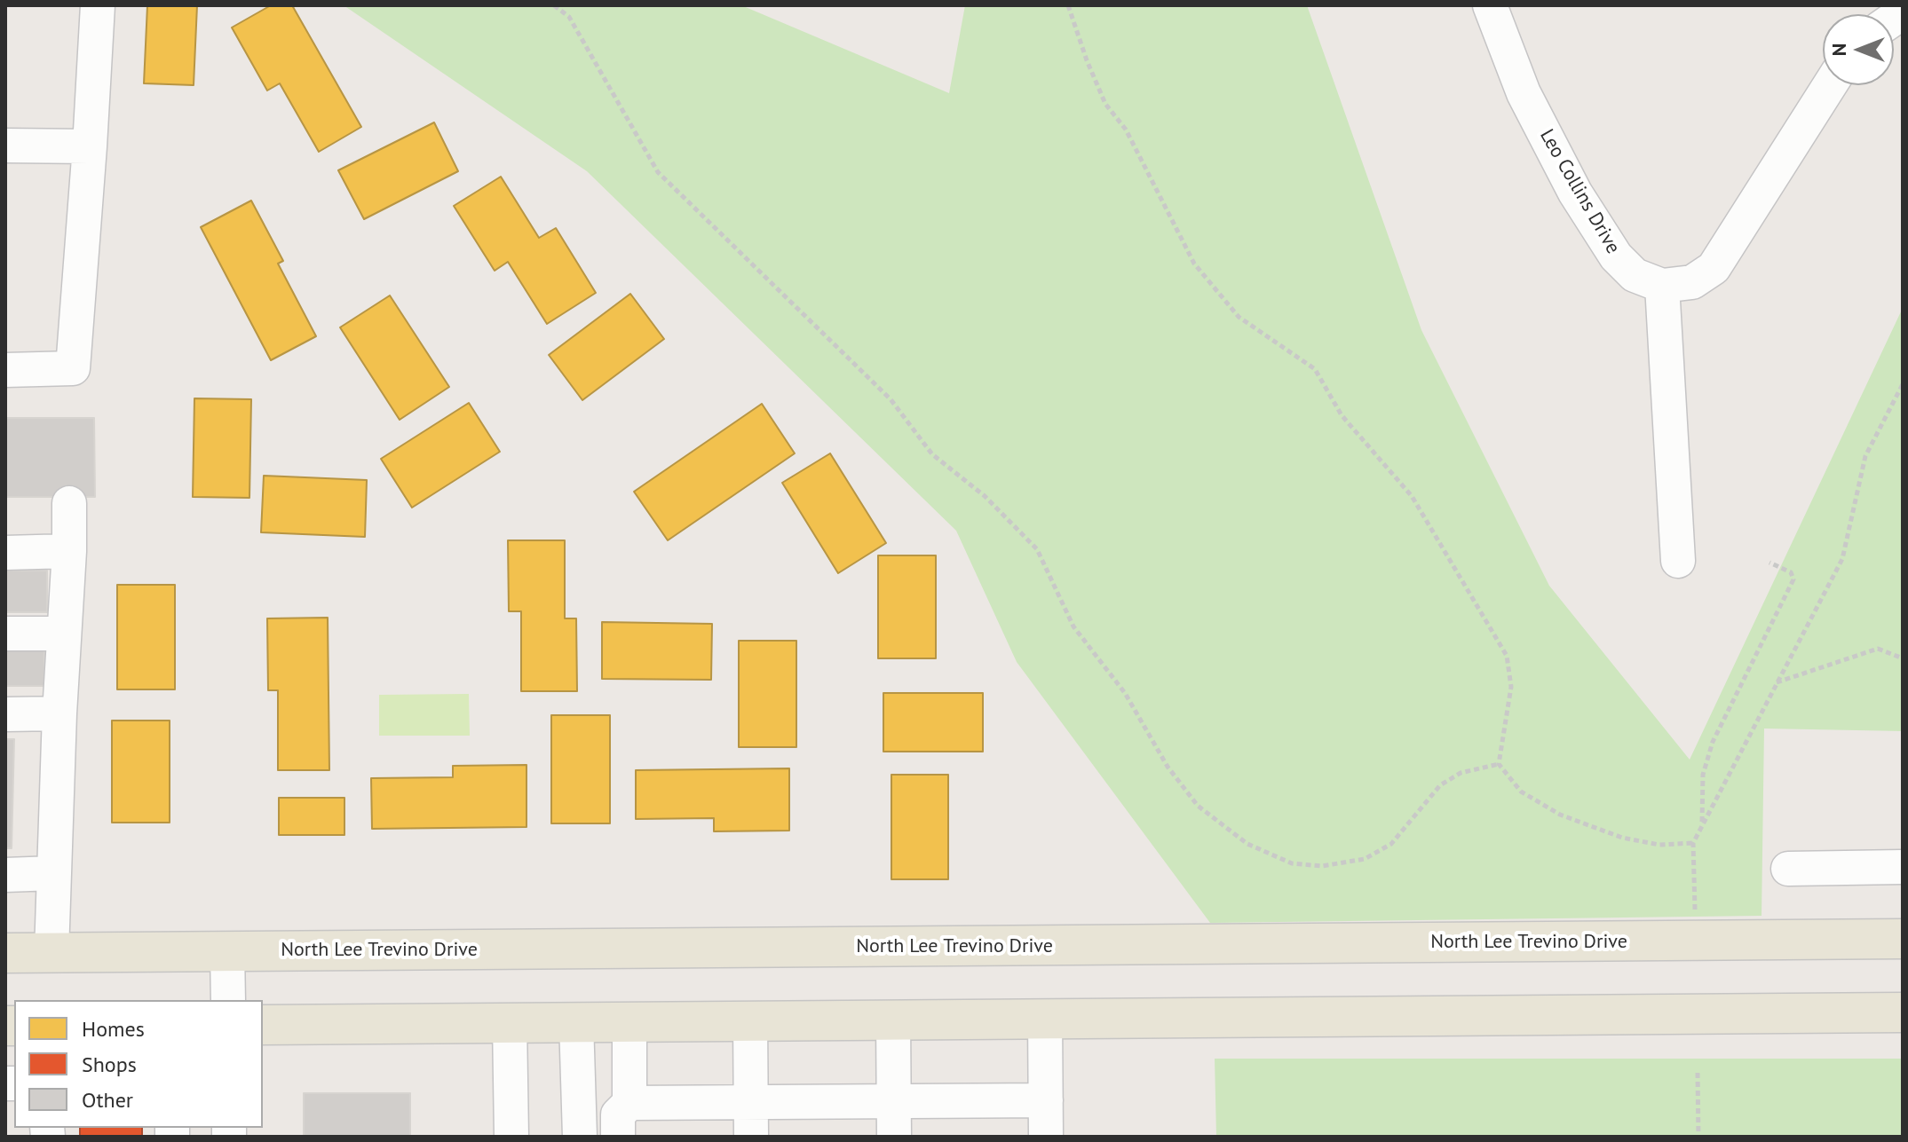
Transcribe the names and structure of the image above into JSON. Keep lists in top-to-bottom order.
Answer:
{
  "streets": {
    "main road": ["North Lee Trevino Drive"],
    "street": ["Leo Collins Drive"]
  },
  "legend": ["Homes", "Shops", "Other"],
  "north": "left"
}
